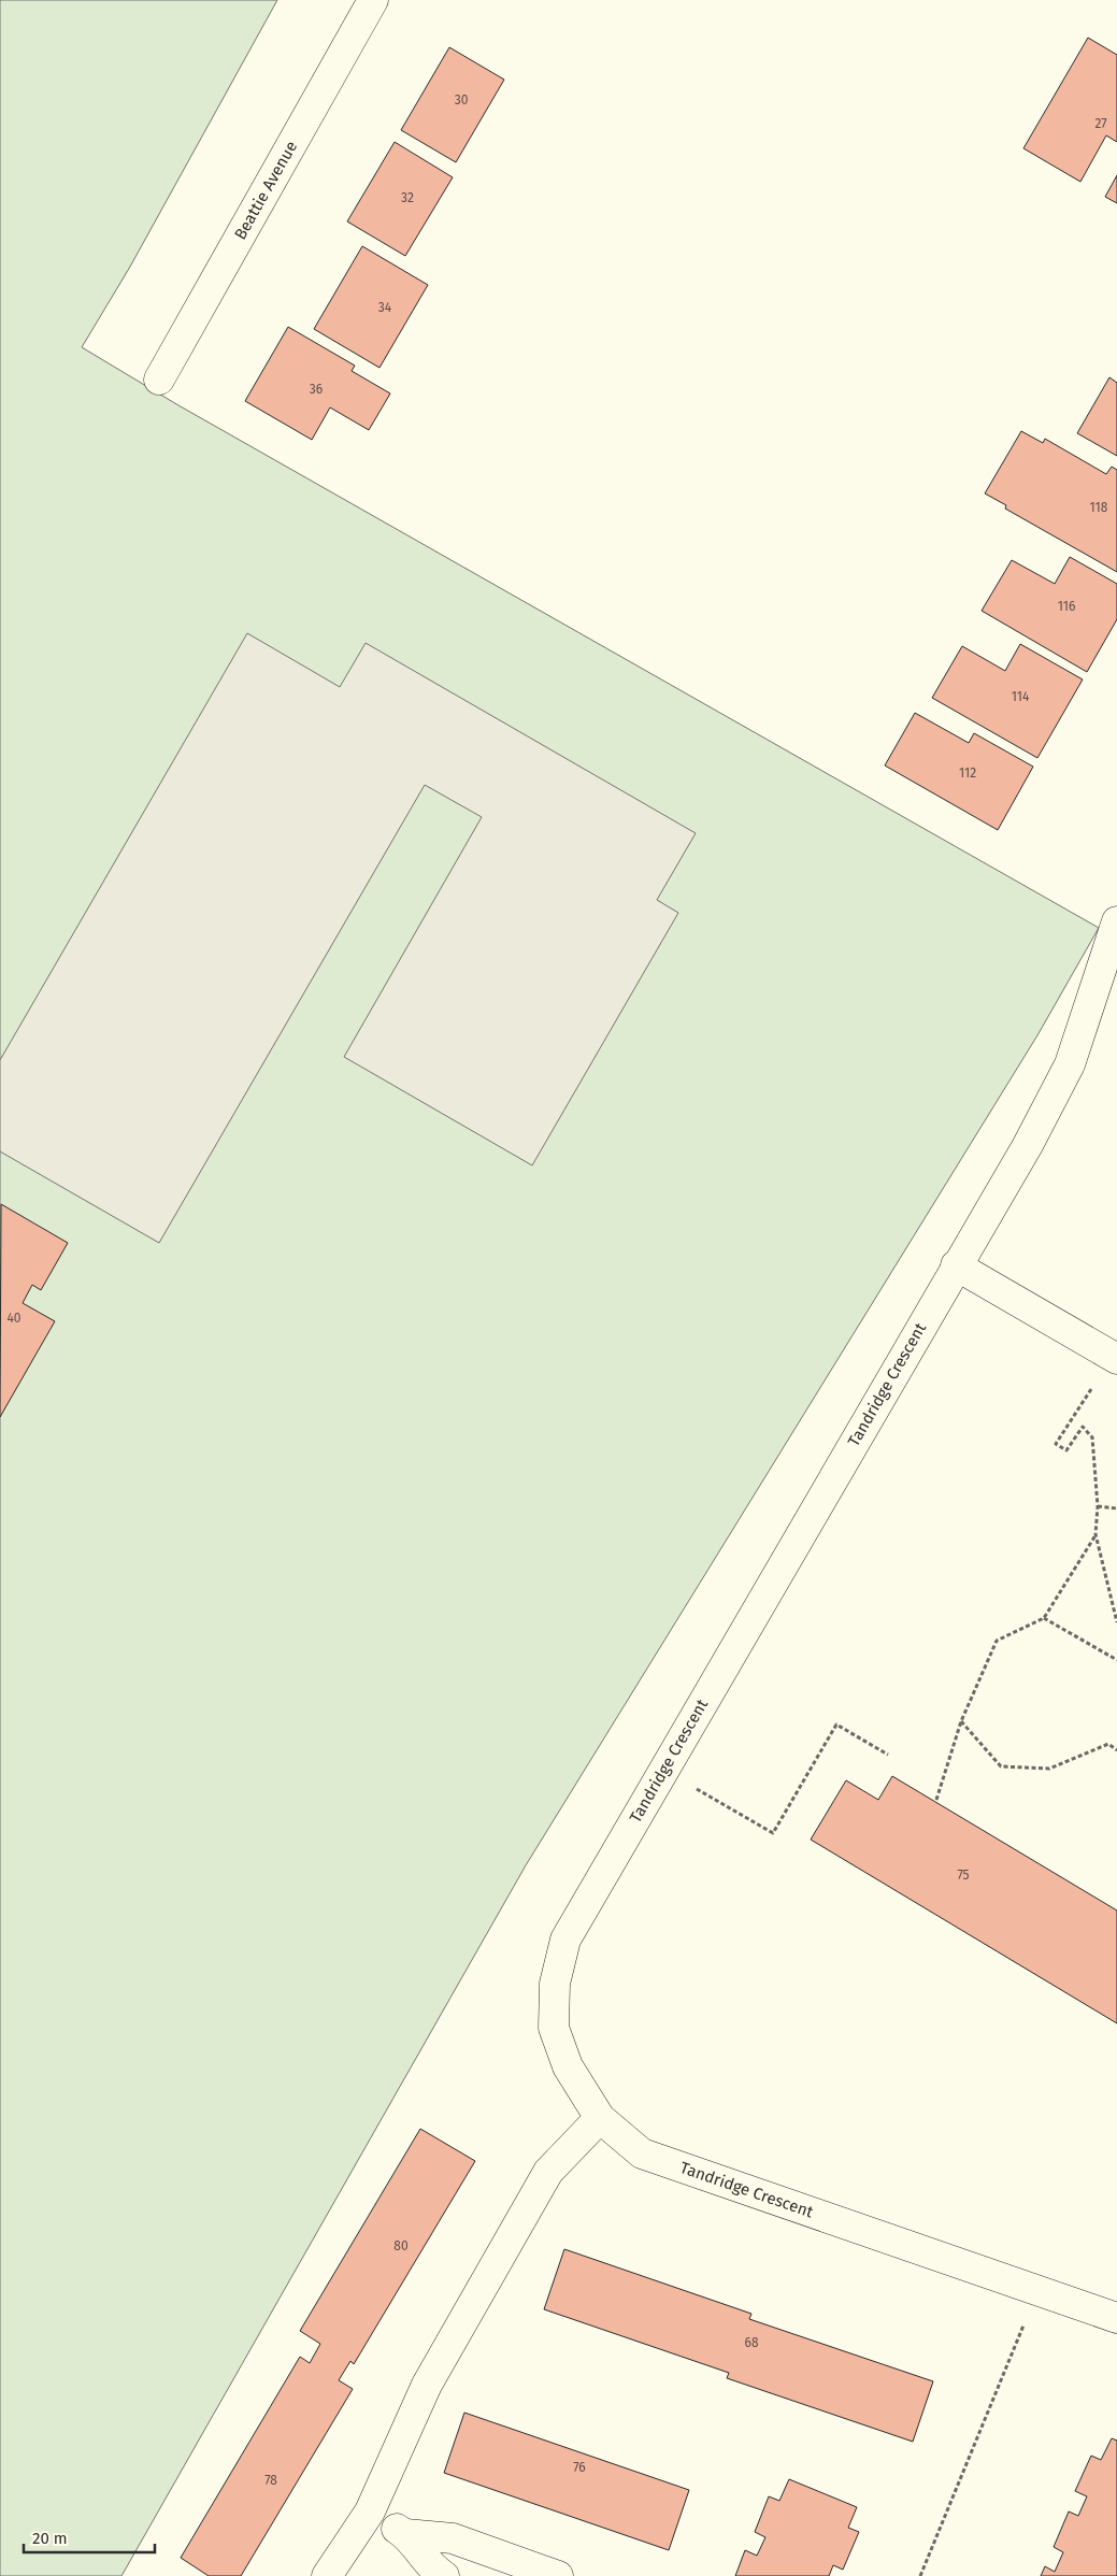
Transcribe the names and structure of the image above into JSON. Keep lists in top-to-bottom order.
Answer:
{
  "streets": {
    "street": ["Beattie Avenue", "Tandridge Crescent"]
  },
  "house_numbers": [
    "30",
    "27",
    "32",
    "34",
    "36",
    "118",
    "116",
    "114",
    "112",
    "40",
    "75",
    "80",
    "68",
    "76",
    "78"
  ],
  "scale_bar": "20 m"
}
